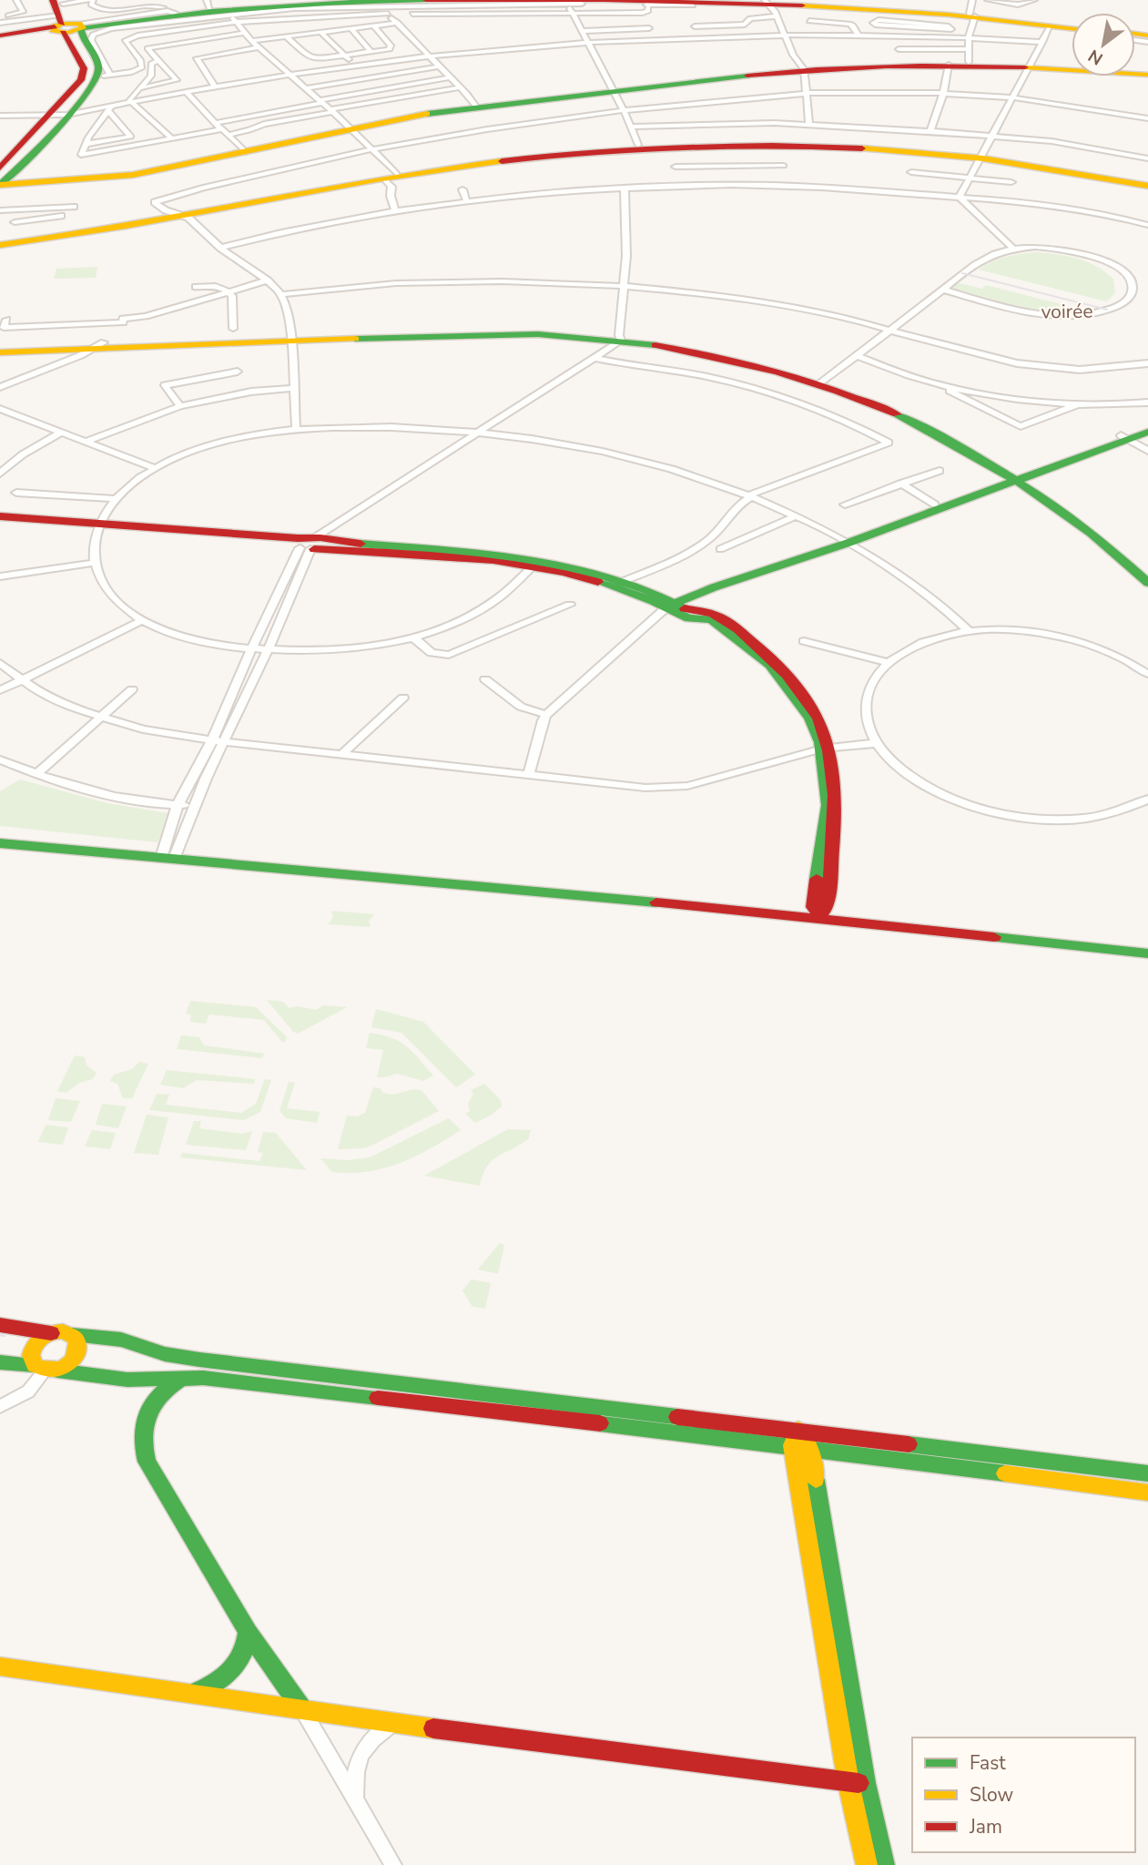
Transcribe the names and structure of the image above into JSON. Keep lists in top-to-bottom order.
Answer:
{
  "streets": {
    "street": ["voirée"]
  },
  "legend": ["Fast", "Slow", "Jam"],
  "north": "bottom left"
}
